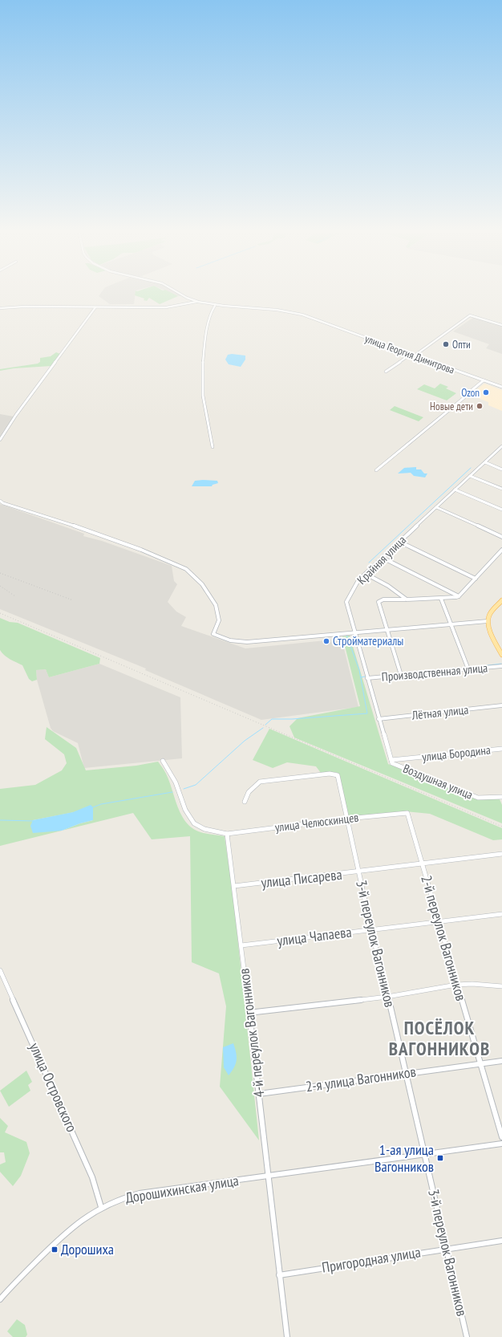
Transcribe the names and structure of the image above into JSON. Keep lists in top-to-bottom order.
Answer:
{
  "streets": {
    "street": [
      "улица Георгия Димитрова",
      "Крайняя улица",
      "Производственная улица",
      "Лётная улица",
      "улица Бородина",
      "Воздушная улица",
      "улица Челюскинцев",
      "улица Писарева",
      "улица Чапаева",
      "2-й переулок Вагонников",
      "3-й переулок Вагонников",
      "4-й переулок Вагонников",
      "2-я улица Вагонников",
      "улица Островского",
      "Дорошихинская улица",
      "Пригородная улица"
    ]
  },
  "crossings": [
    ["Крайняя улица", "Производственная улица"],
    ["Крайняя улица", "Лётная улица"],
    ["Крайняя улица", "улица Бородина"],
    ["Крайняя улица", "Воздушная улица"],
    ["улица Бородина", "Воздушная улица"],
    ["улица Челюскинцев", "2-й переулок Вагонников"],
    ["улица Челюскинцев", "3-й переулок Вагонников"],
    ["улица Челюскинцев", "4-й переулок Вагонников"],
    ["улица Писарева", "2-й переулок Вагонников"],
    ["улица Писарева", "3-й переулок Вагонников"],
    ["улица Писарева", "4-й переулок Вагонников"],
    ["улица Чапаева", "2-й переулок Вагонников"],
    ["улица Чапаева", "3-й переулок Вагонников"],
    ["улица Чапаева", "4-й переулок Вагонников"],
    ["2-й переулок Вагонников", "2-я улица Вагонников"],
    ["3-й переулок Вагонников", "2-я улица Вагонников"],
    ["3-й переулок Вагонников", "Дорошихинская улица"],
    ["3-й переулок Вагонников", "Пригородная улица"],
    ["4-й переулок Вагонников", "2-я улица Вагонников"],
    ["4-й переулок Вагонников", "Дорошихинская улица"],
    ["4-й переулок Вагонников", "Пригородная улица"],
    ["улица Островского", "Дорошихинская улица"]
  ],
  "districts": ["ПОСЁЛОК ВАГОННИКОВ"],
  "places": {
    "other": [
      "Опти",
      "Ozon",
      "Новые дети",
      "Стройматериалы"
    ],
    "transit": ["1-ая улица Вагонников", "Дорошиха"]
  }
}
